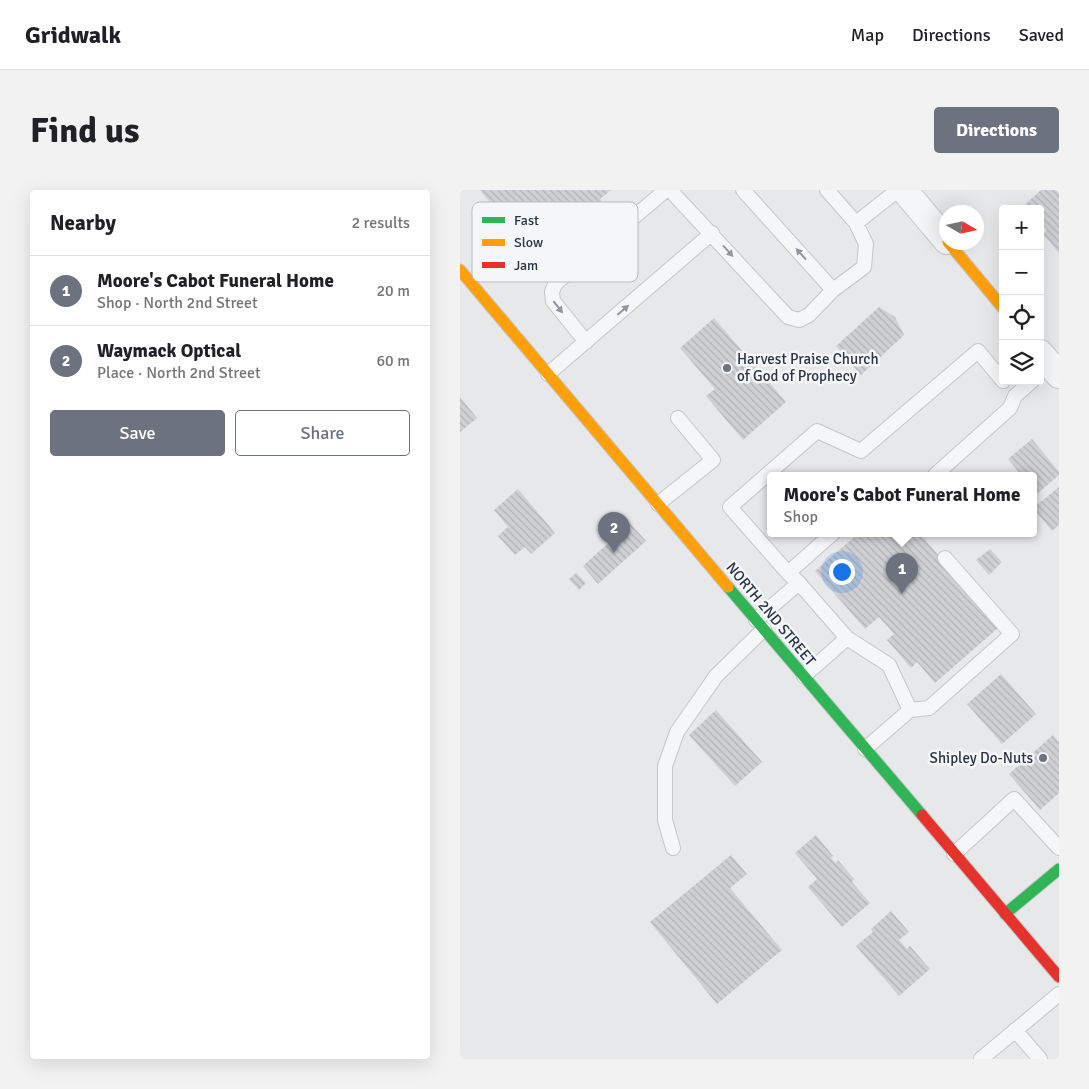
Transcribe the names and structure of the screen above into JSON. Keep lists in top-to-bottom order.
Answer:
{
  "streets": {
    "main road": ["NORTH 2ND STREET"]
  },
  "places": ["Harvest Praise Church of God of Prophecy", "Shipley Do-Nuts"],
  "legend": ["Fast", "Slow", "Jam"],
  "north": "right",
  "page": {
    "header": "Gridwalk",
    "nav": ["Map", "Directions", "Saved"],
    "buttons": [
      "Directions",
      ["Save", "Share"]
    ],
    "title": "Find us",
    "heading": ["Nearby", "2 results"],
    "map_buttons": ["+", "−"],
    "list": [
      {
        "mark": "1",
        "name": "Moore's Cabot Funeral Home",
        "note": "Shop · North 2nd Street",
        "value": "20 m"
      },
      {
        "mark": "2",
        "name": "Waymack Optical",
        "note": "Place · North 2nd Street",
        "value": "60 m"
      }
    ],
    "popup": ["Moore's Cabot Funeral Home", "Shop"],
    "pins": ["2", "1"]
  }
}
